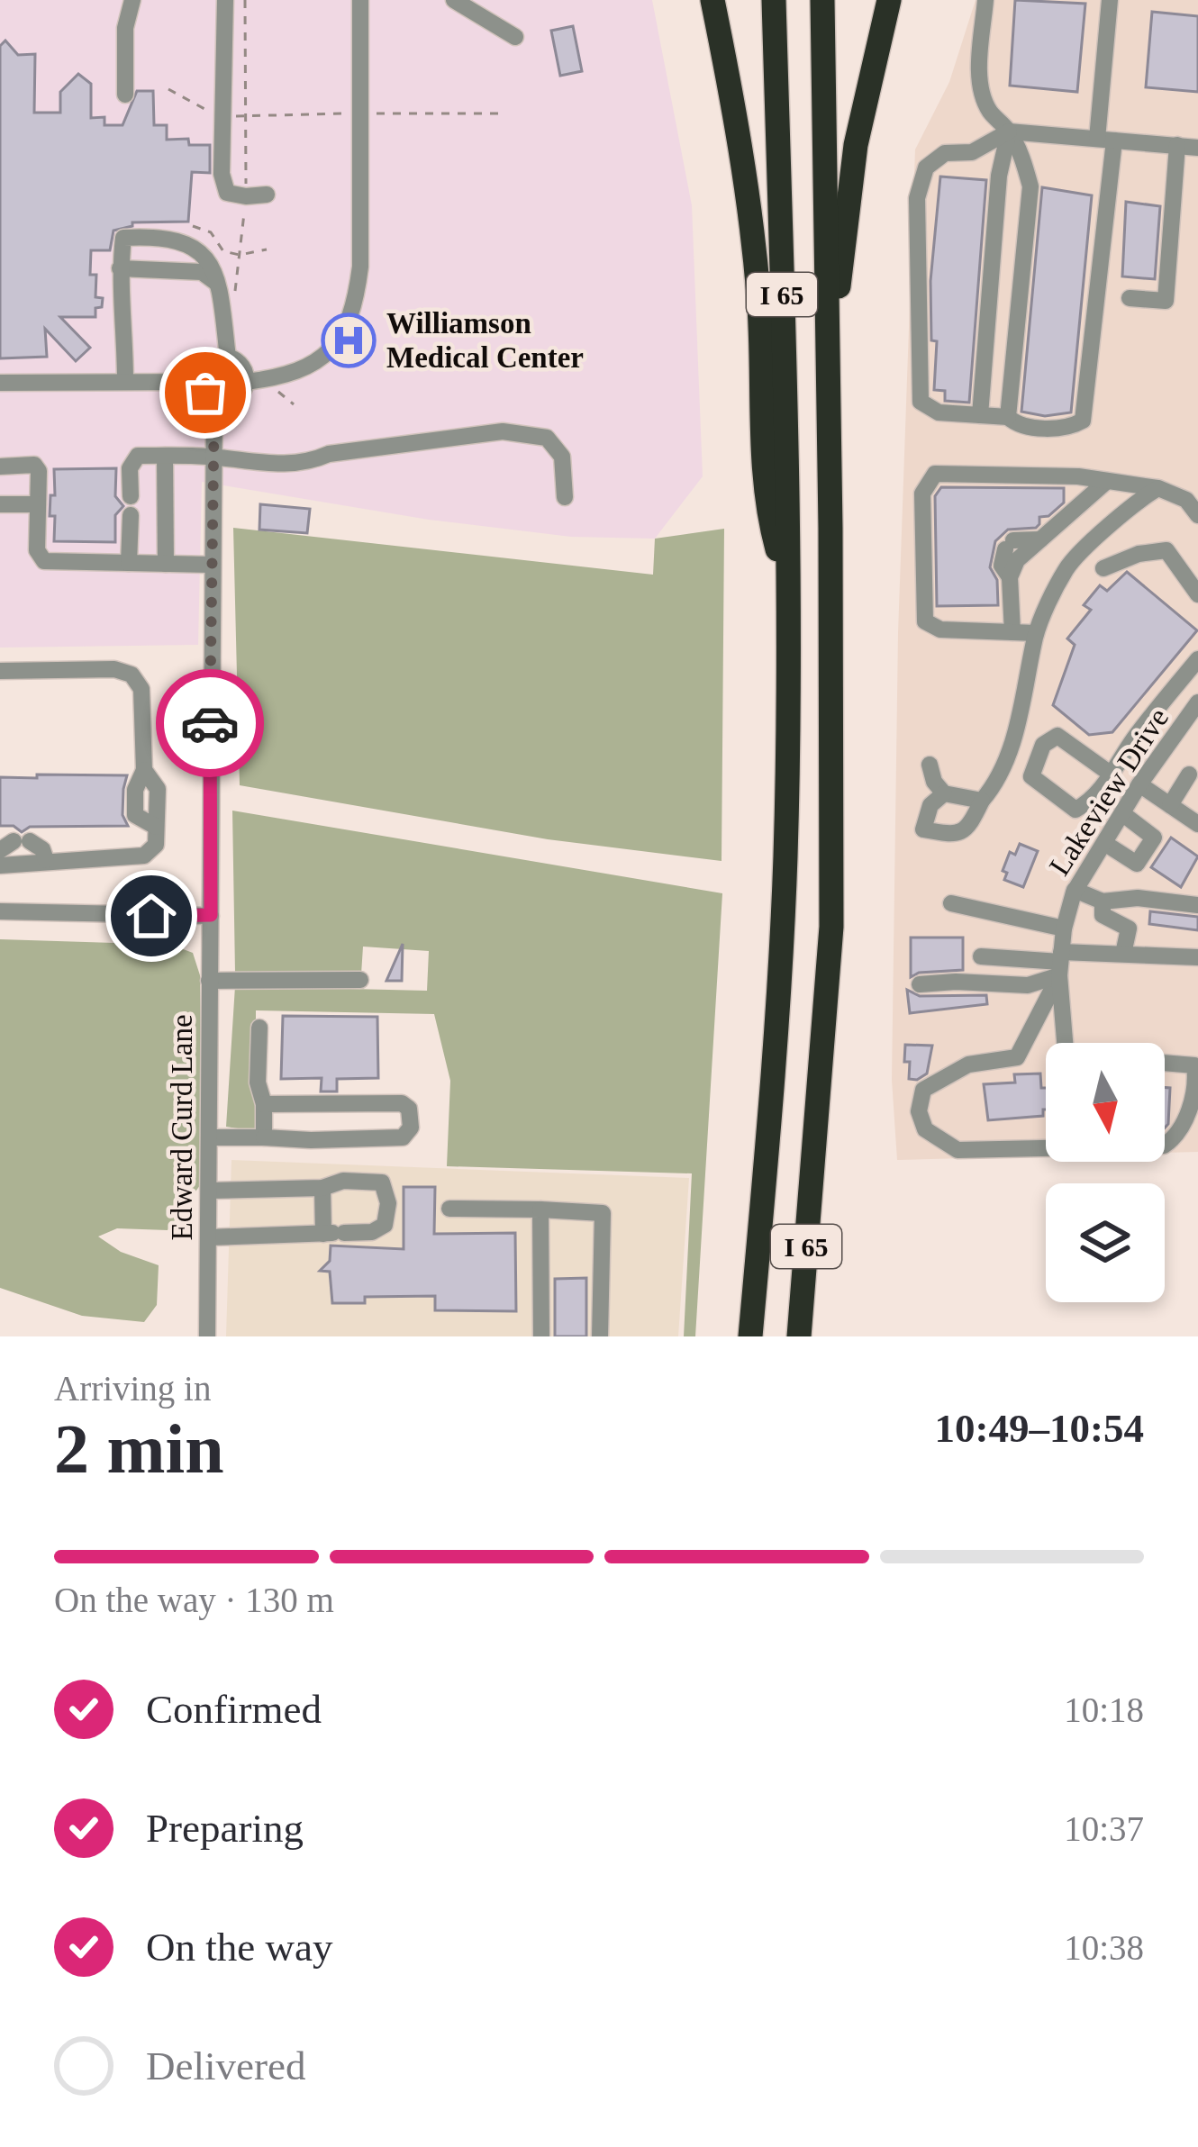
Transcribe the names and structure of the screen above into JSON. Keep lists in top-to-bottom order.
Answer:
{
  "streets": {
    "highway": ["I 65"],
    "street": ["Lakeview Drive", "Edward Curd Lane"]
  },
  "places": {
    "hospital": ["Williamson Medical Center"]
  },
  "north": "bottom",
  "page": {
    "heading": ["2 min", "Arriving in", "10:49–10:54"],
    "bar": "On the way · 130 m",
    "list": [
      ["Confirmed", "10:18"],
      ["Preparing", "10:37"],
      ["On the way", "10:38"],
      "Delivered"
    ]
  }
}
